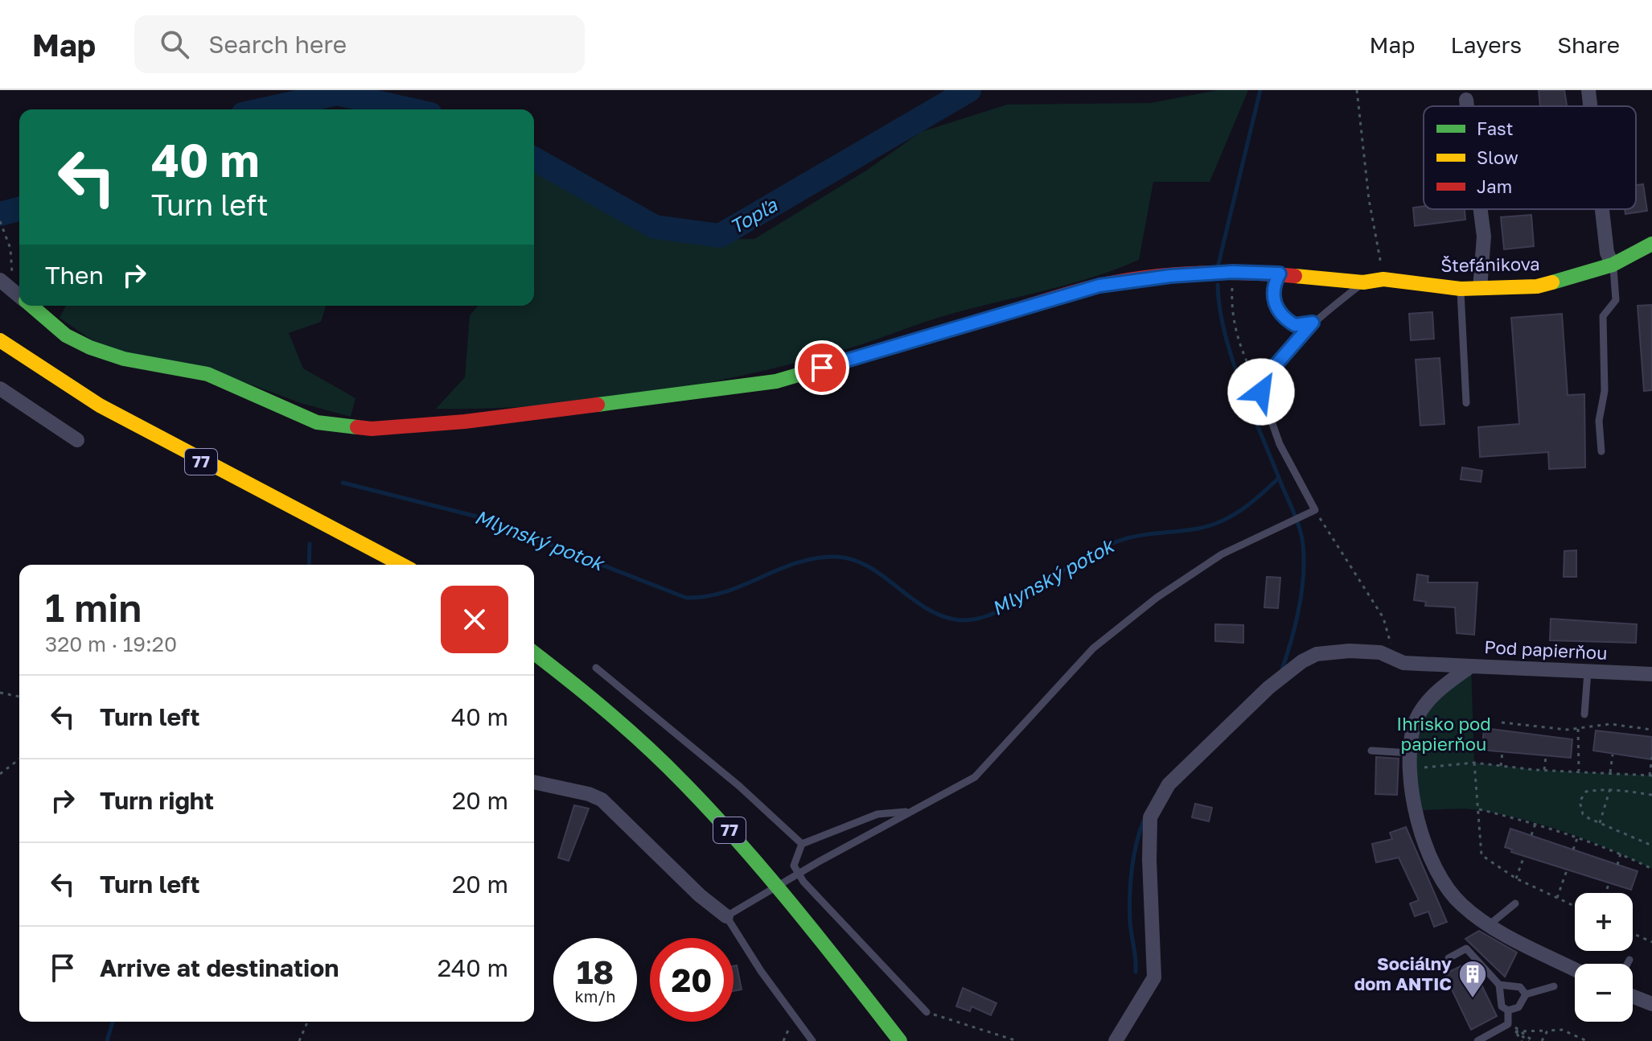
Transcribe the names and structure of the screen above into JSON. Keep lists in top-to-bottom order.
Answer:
{
  "streets": {
    "street": ["Štefánikova", "77", "Pod papierňou"]
  },
  "water": ["Topľa", "Mlynský potok"],
  "parks": ["Ihrisko pod papierňou"],
  "places": {
    "building": ["Sociálny dom ANTIC"]
  },
  "legend": ["Fast", "Slow", "Jam"],
  "page": {
    "header": "Map",
    "search": "Search here",
    "nav": ["Map", "Layers", "Share"],
    "turn": ["40 m", "Turn left"],
    "then": "Then",
    "heading": ["1 min", "320 m · 19:20"],
    "list": [
      {
        "name": "Turn left",
        "value": "40 m"
      },
      {
        "name": "Turn right",
        "value": "20 m"
      },
      {
        "name": "Turn left",
        "value": "20 m"
      },
      {
        "name": "Arrive at destination",
        "value": "240 m"
      }
    ],
    "map_buttons": ["+", "−"],
    "speed": "18 km/h",
    "limit": "20"
  }
}
